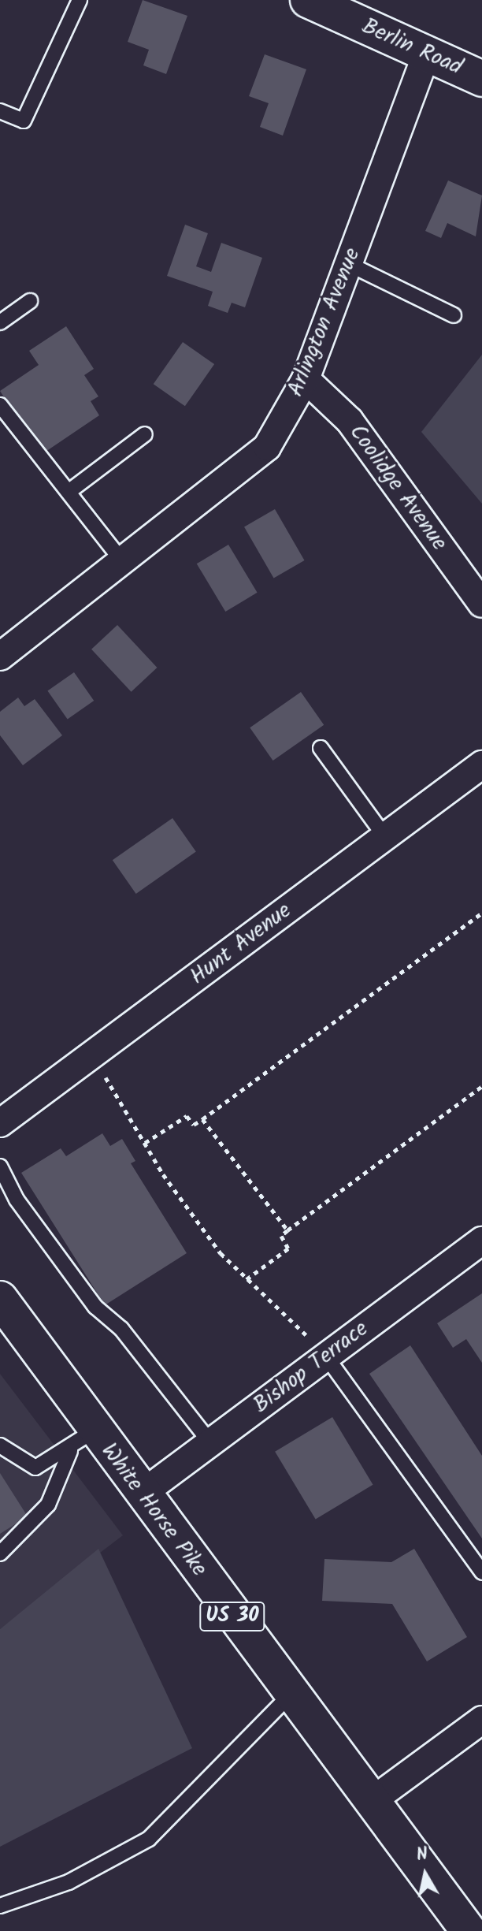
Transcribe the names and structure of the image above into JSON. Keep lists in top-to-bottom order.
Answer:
{
  "streets": {
    "main road": ["Berlin Road", "White Horse Pike", "US 30"],
    "street": [
      "Arlington Avenue",
      "Coolidge Avenue",
      "Hunt Avenue",
      "Bishop Terrace"
    ]
  },
  "crossings": [
    ["Berlin Road", "Arlington Avenue"],
    ["Arlington Avenue", "Coolidge Avenue"],
    ["Bishop Terrace", "White Horse Pike"]
  ],
  "north": "top"
}
